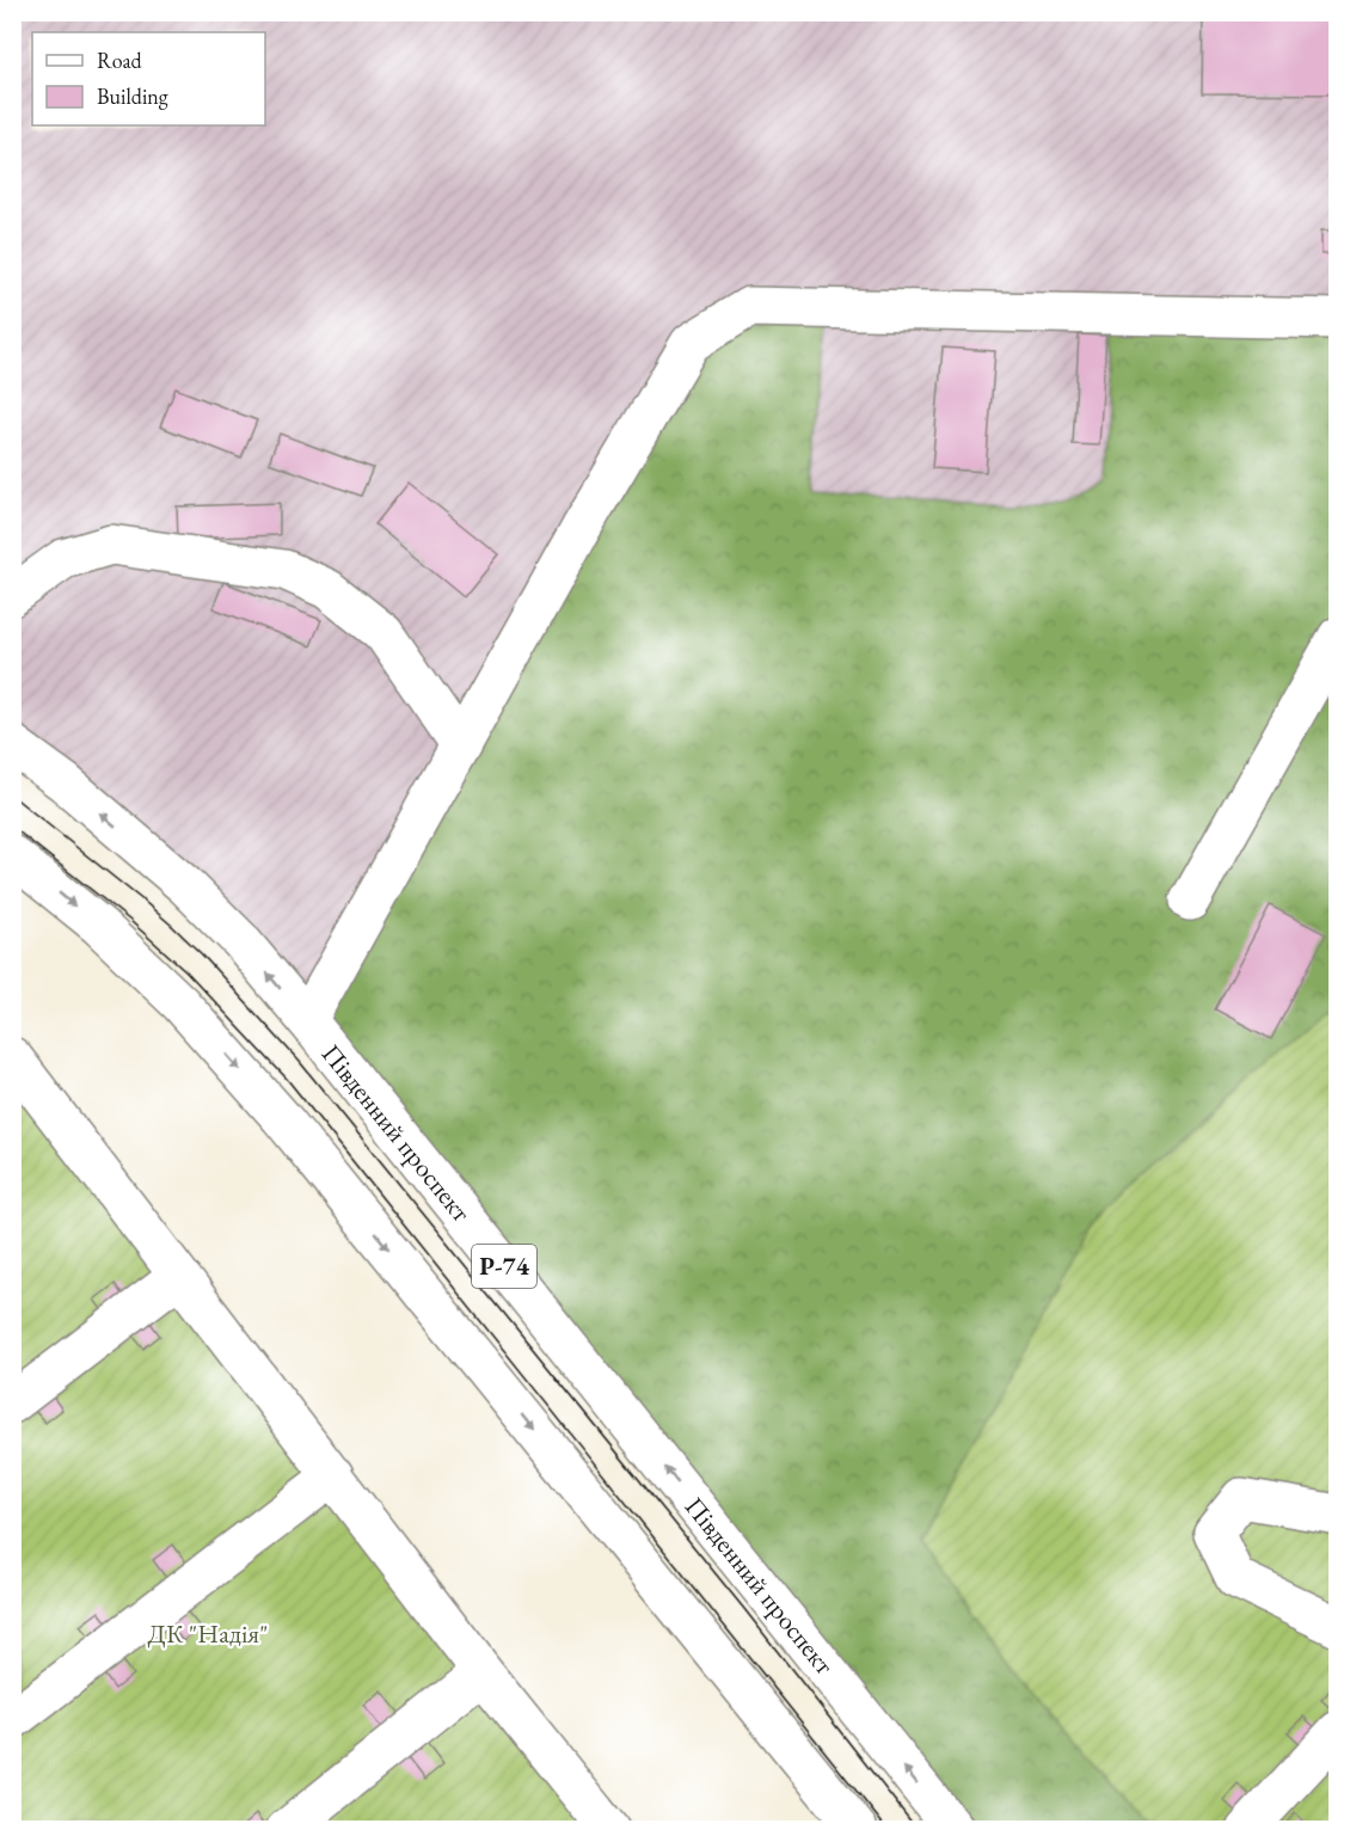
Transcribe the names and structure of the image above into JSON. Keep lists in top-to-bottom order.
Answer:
{
  "streets": {
    "main road": ["Південний проспект", "Р-74"]
  },
  "parks": ["ДК \"Надія\""],
  "legend": ["Road", "Building"]
}
